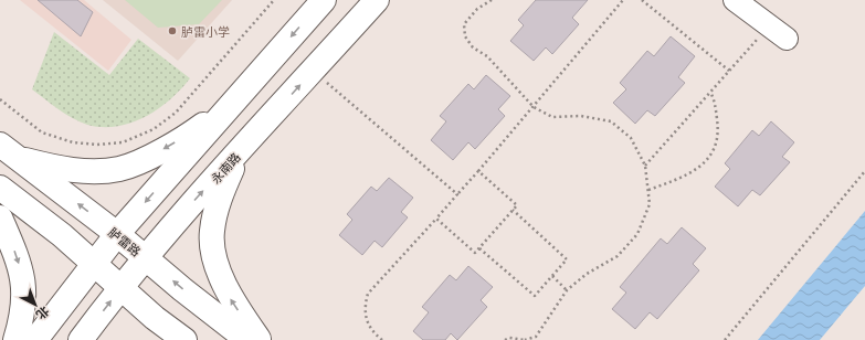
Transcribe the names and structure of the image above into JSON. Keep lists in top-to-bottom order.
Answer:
{
  "streets": {
    "main road": ["永南路", "胪雷路"]
  },
  "crossings": [
    ["永南路", "胪雷路"]
  ],
  "places": ["胪雷小学"],
  "north": "bottom right"
}
